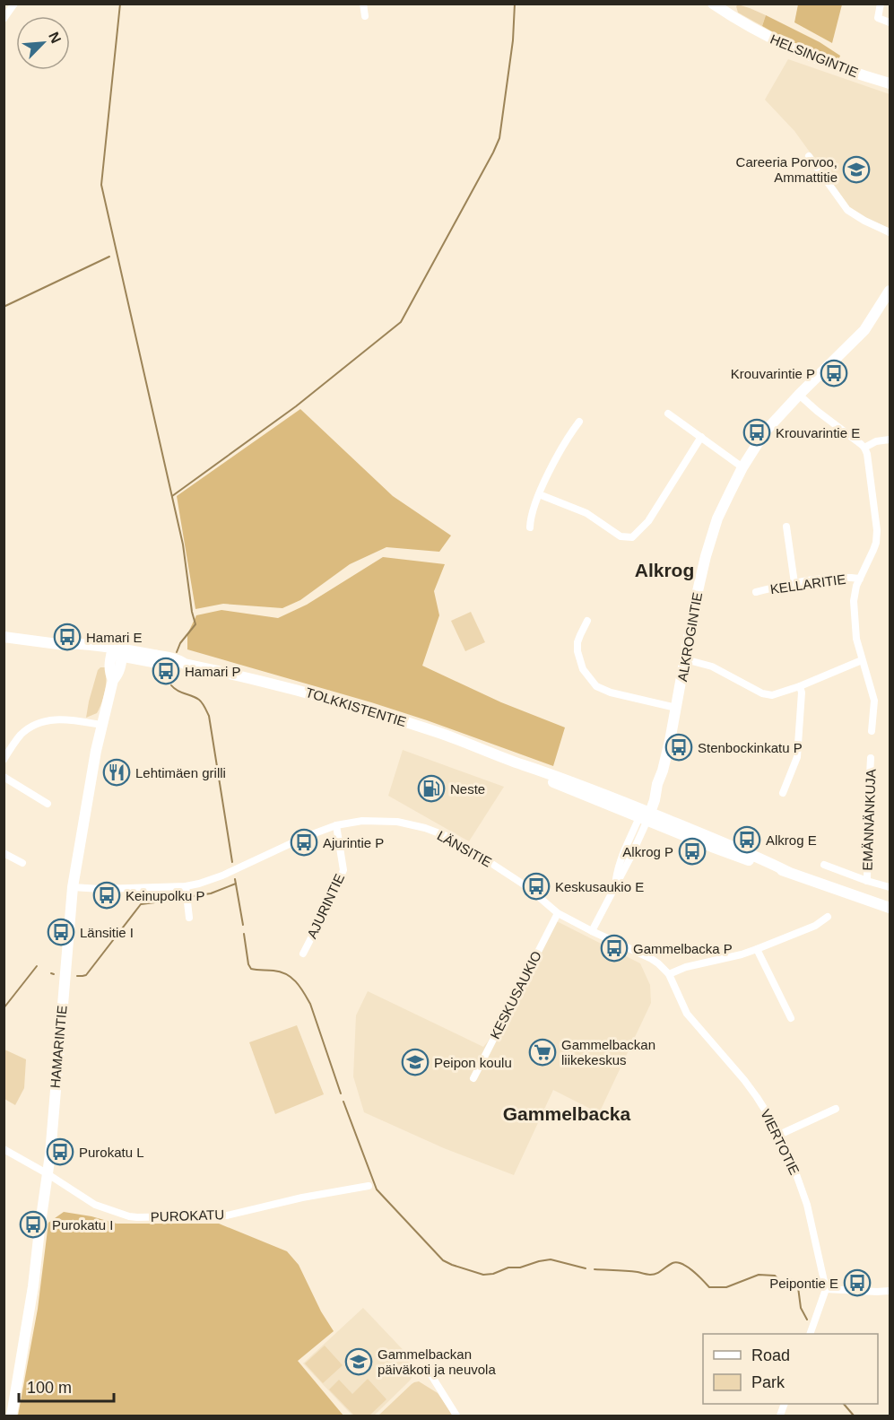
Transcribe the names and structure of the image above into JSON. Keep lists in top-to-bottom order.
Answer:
{
  "streets": {
    "street": [
      "HELSINGINTIE",
      "KELLARITIE",
      "ALKROGINTIE",
      "TOLKKISTENTIE",
      "EMÄNNÄNKUJA",
      "LÄNSITIE",
      "AJURINTIE",
      "KESKUSAUKIO",
      "HAMARINTIE",
      "VIERTOTIE",
      "PUROKATU"
    ]
  },
  "crossings": [
    ["ALKROGINTIE", "TOLKKISTENTIE"],
    ["TOLKKISTENTIE", "HAMARINTIE"],
    ["LÄNSITIE", "AJURINTIE"],
    ["LÄNSITIE", "KESKUSAUKIO"],
    ["LÄNSITIE", "HAMARINTIE"],
    ["LÄNSITIE", "VIERTOTIE"],
    ["HAMARINTIE", "PUROKATU"]
  ],
  "districts": ["Alkrog", "Gammelbacka"],
  "places": {
    "school or university": ["Careeria Porvoo, Ammattitie", "Peipon koulu", "Gammelbackan päiväkoti ja neuvola"],
    "bus stop": [
      "Krouvarintie P",
      "Krouvarintie E",
      "Hamari E",
      "Hamari P",
      "Stenbockinkatu P",
      "Alkrog E",
      "Ajurintie P",
      "Alkrog P",
      "Keskusaukio E",
      "Keinupolku P",
      "Länsitie I",
      "Gammelbacka P",
      "Purokatu L",
      "Purokatu I",
      "Peipontie E"
    ],
    "restaurant": ["Lehtimäen grilli"],
    "fuel station": ["Neste"],
    "supermarket": ["Gammelbackan liikekeskus"]
  },
  "legend": ["Road", "Park"],
  "scale_bar": "100 m",
  "north": "top right"
}
